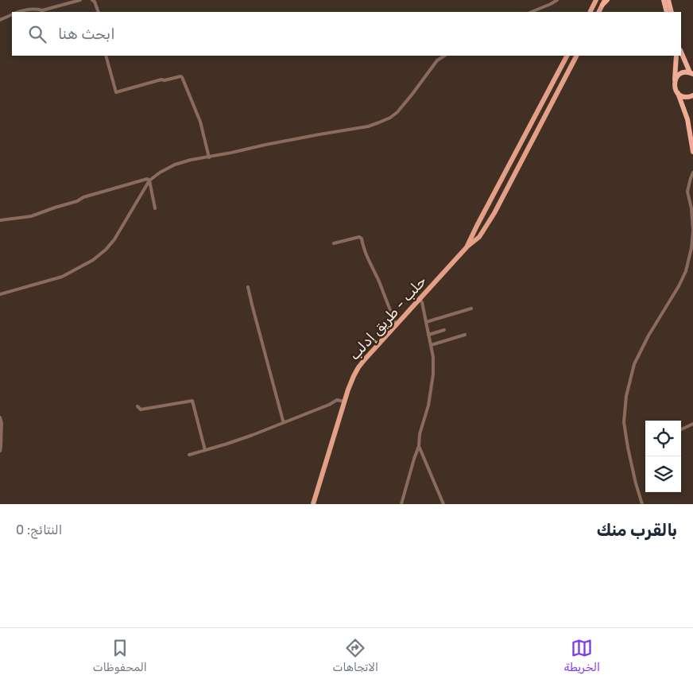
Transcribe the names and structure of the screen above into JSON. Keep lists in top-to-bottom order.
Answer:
{
  "streets": {
    "main road": ["حلب - طريق إدلب"]
  },
  "page": {
    "search": "ابحث هنا",
    "heading": ["بالقرب منك", "النتائج: 0"],
    "nav": ["الخريطة", "الاتجاهات", "المحفوظات"]
  }
}
